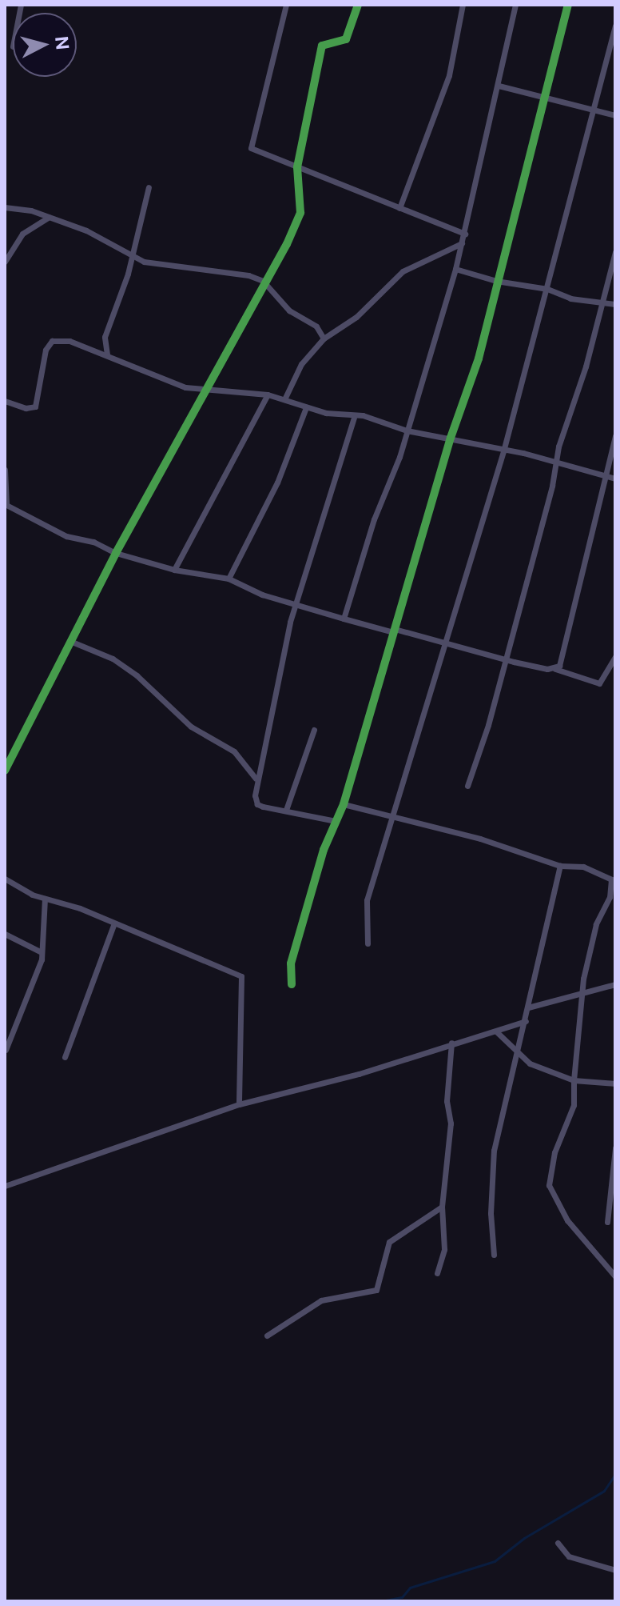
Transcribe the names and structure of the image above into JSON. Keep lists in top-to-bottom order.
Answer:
{
  "north": "right"
}
